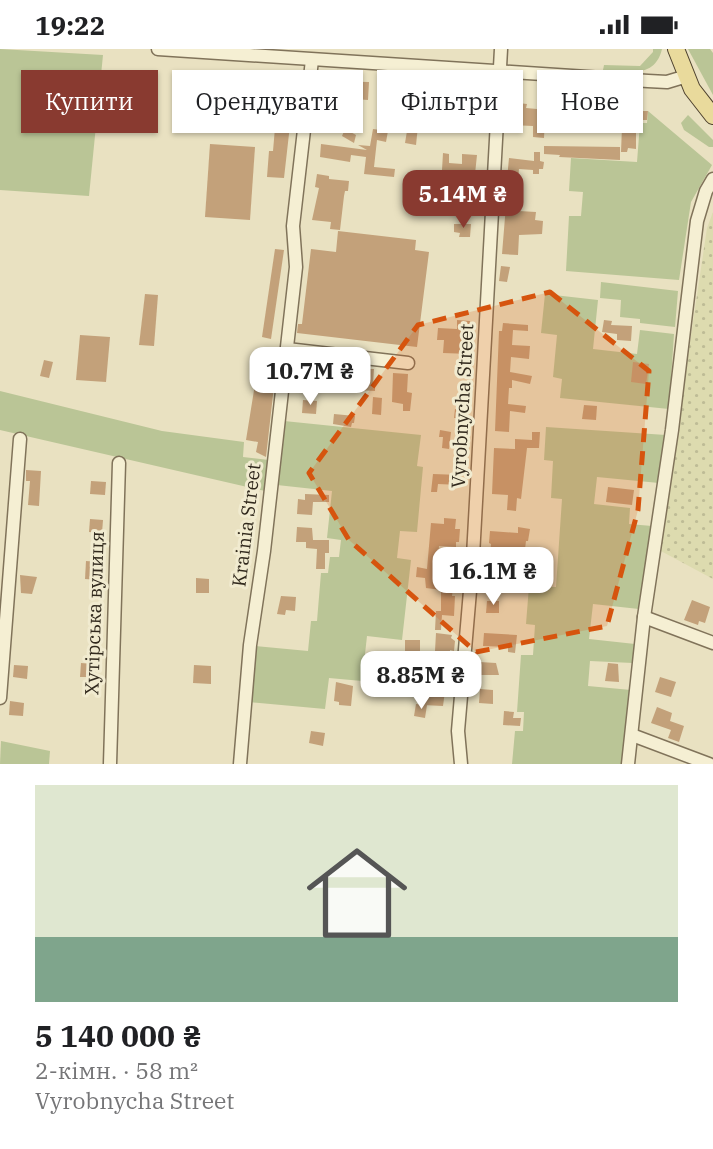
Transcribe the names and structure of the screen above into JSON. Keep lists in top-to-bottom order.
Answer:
{
  "streets": {
    "street": ["Vyrobnycha Street", "Krainia Street", "Хутірська вулиця"]
  },
  "page": {
    "status": "19:22",
    "chip": [
      "Купити",
      "Орендувати",
      "Фільтри",
      "Нове"
    ],
    "price": [
      "5.14M ₴",
      "10.7M ₴",
      "16.1M ₴",
      "8.85M ₴"
    ],
    "list": [
      {
        "name": "5 140 000 ₴",
        "note": "2-кімн. · 58 m² · Vyrobnycha Street"
      }
    ]
  }
}
